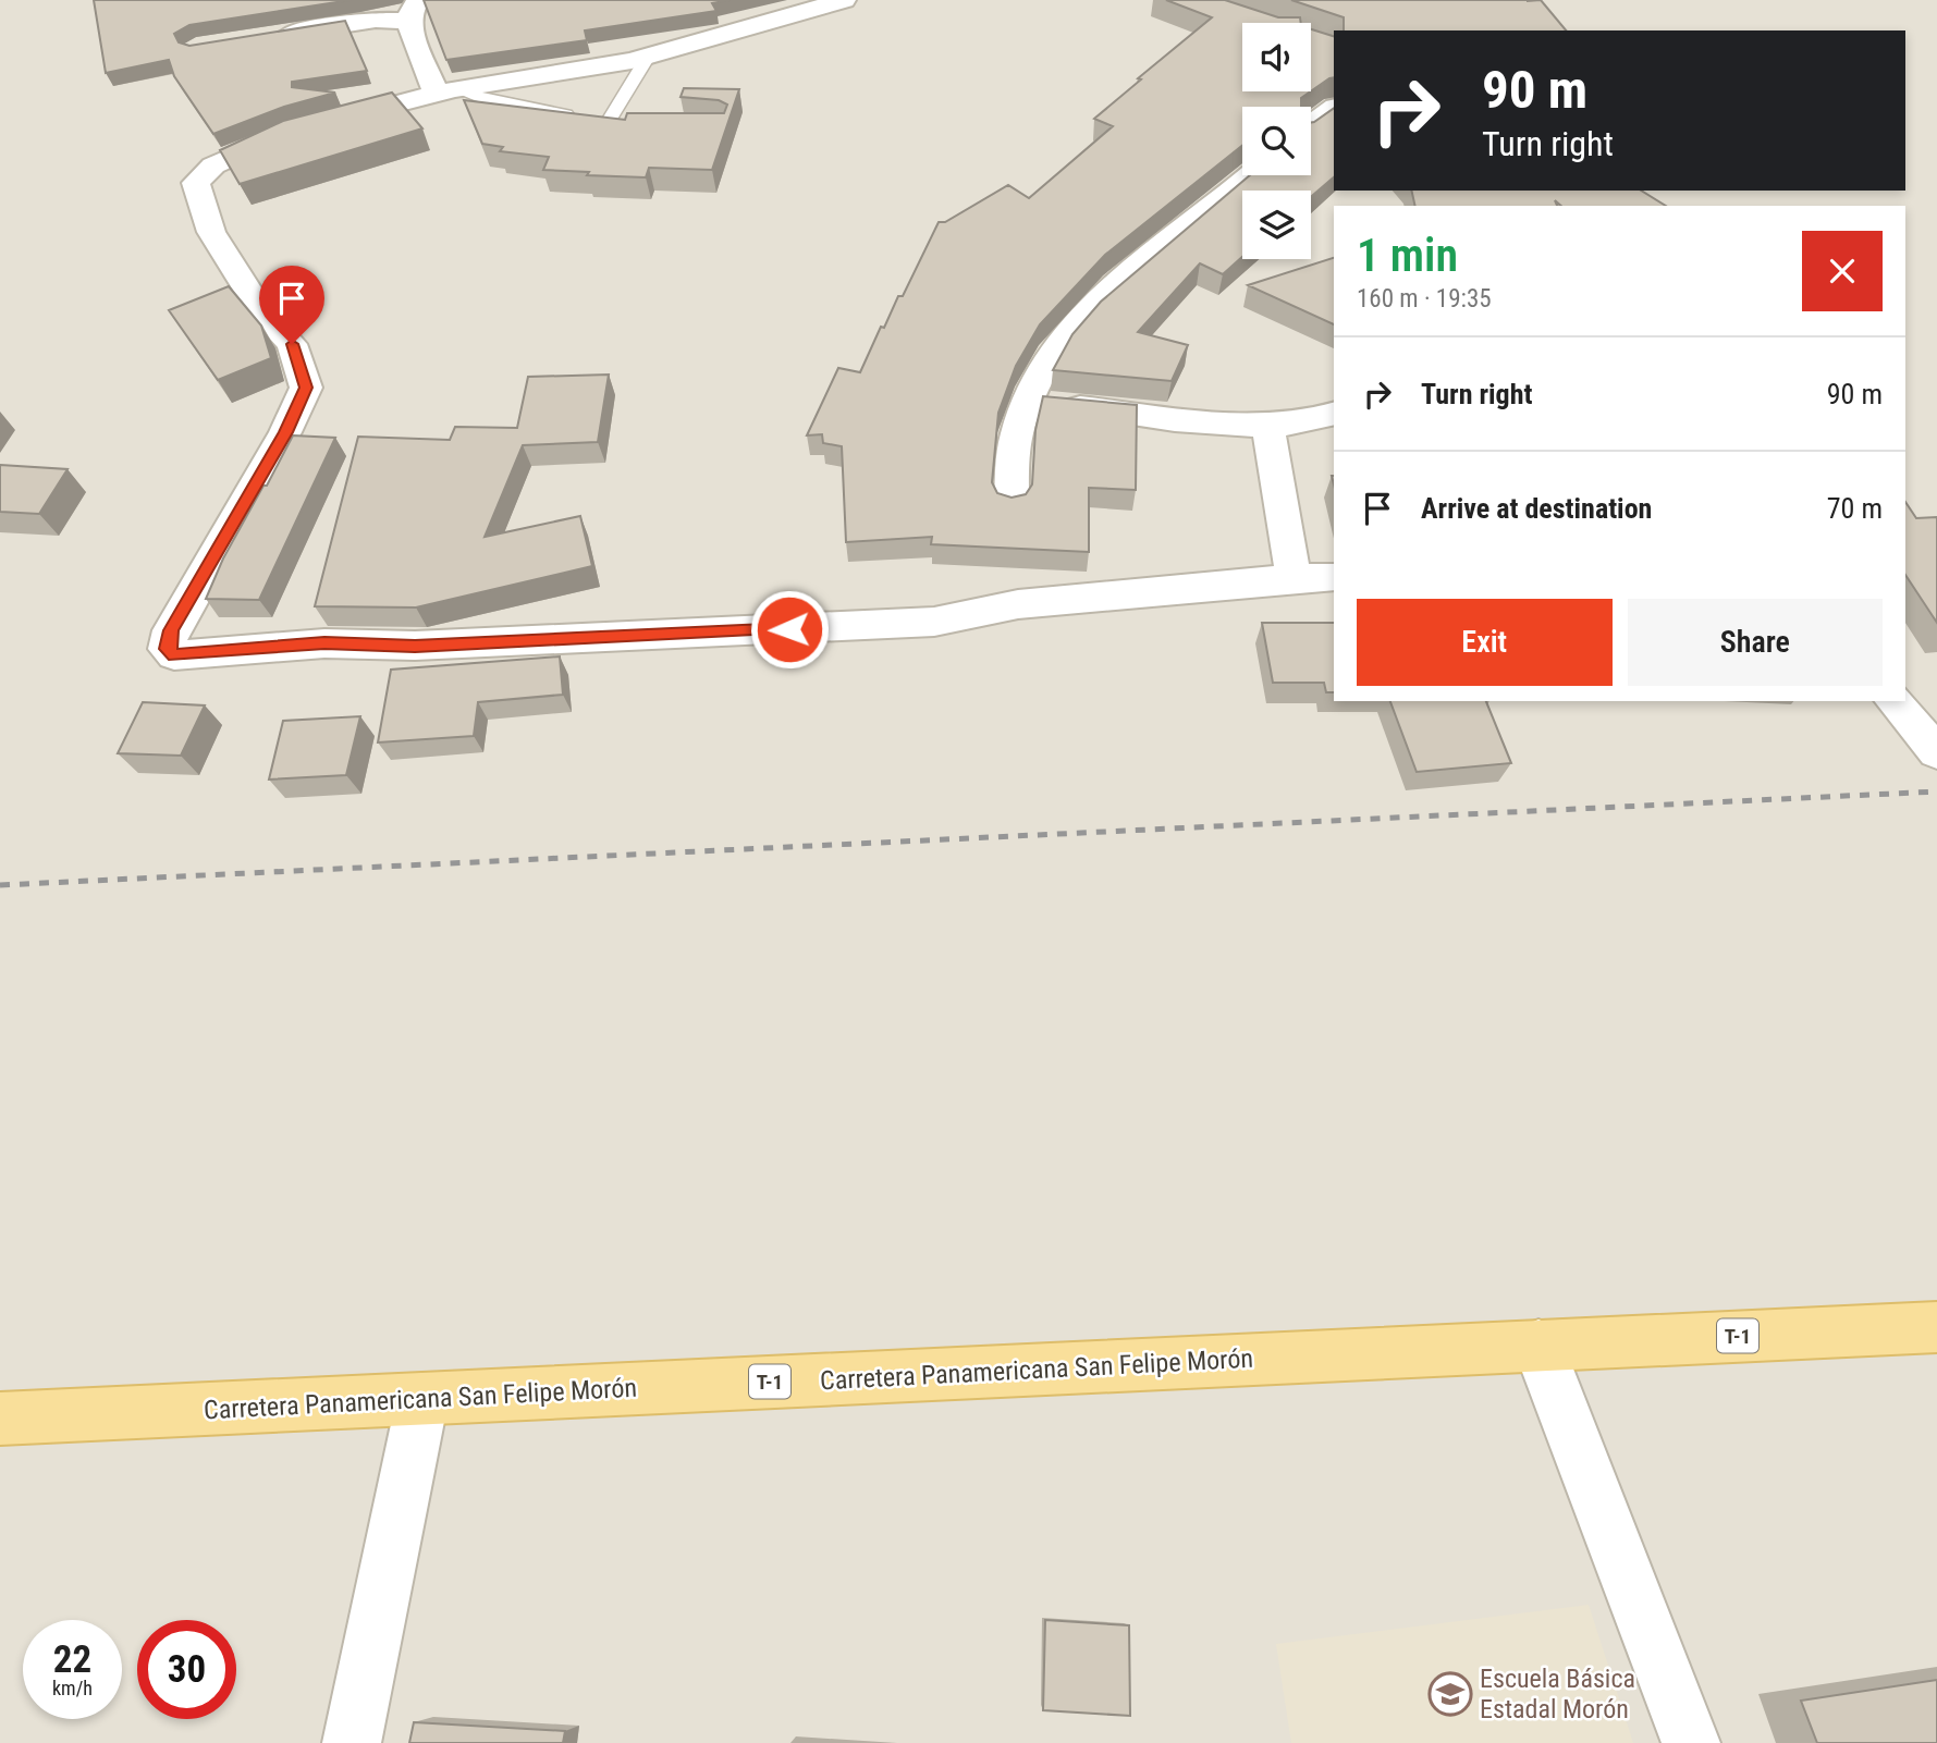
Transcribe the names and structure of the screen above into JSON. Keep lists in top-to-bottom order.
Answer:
{
  "streets": {
    "main road": ["T-1", "Carretera Panamericana San Felipe Morón"]
  },
  "places": {
    "school or university": ["Escuela Básica Estadal Morón"]
  },
  "page": {
    "turn": ["90 m", "Turn right"],
    "heading": ["1 min", "160 m · 19:35"],
    "list": [
      {
        "name": "Turn right",
        "value": "90 m"
      },
      {
        "name": "Arrive at destination",
        "value": "70 m"
      }
    ],
    "buttons": ["Exit", "Share"],
    "speed": "22 km/h",
    "limit": "30"
  }
}
